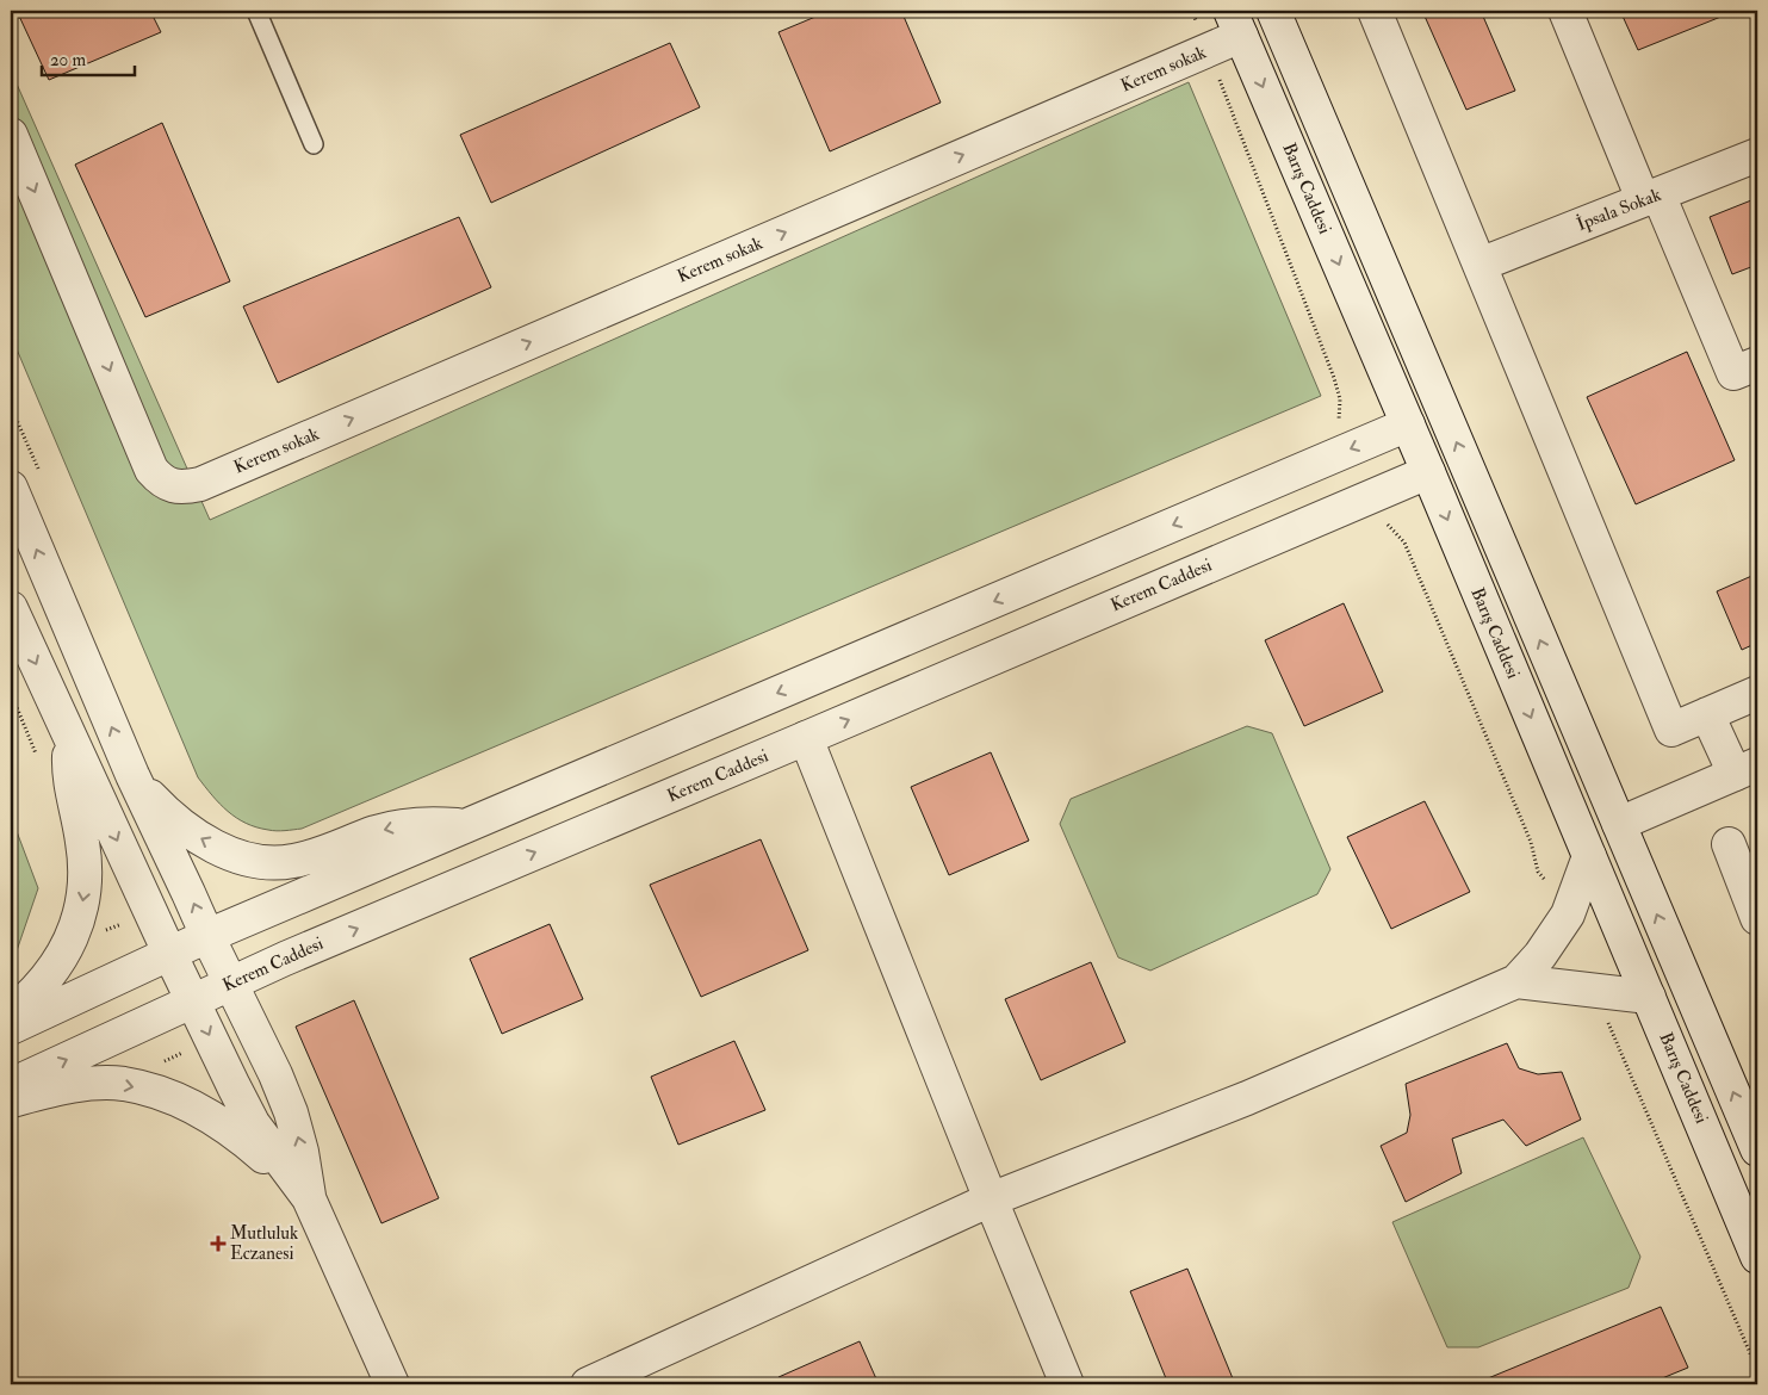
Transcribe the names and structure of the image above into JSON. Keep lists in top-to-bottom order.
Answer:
{
  "streets": {
    "street": [
      "Kerem sokak",
      "Barış Caddesi",
      "İpsala Sokak",
      "Kerem Caddesi"
    ]
  },
  "crossings": [
    ["Kerem sokak", "Barış Caddesi"],
    ["Barış Caddesi", "Kerem Caddesi"]
  ],
  "places": {
    "health": ["Mutluluk Eczanesi"]
  },
  "scale_bar": "20 m"
}
